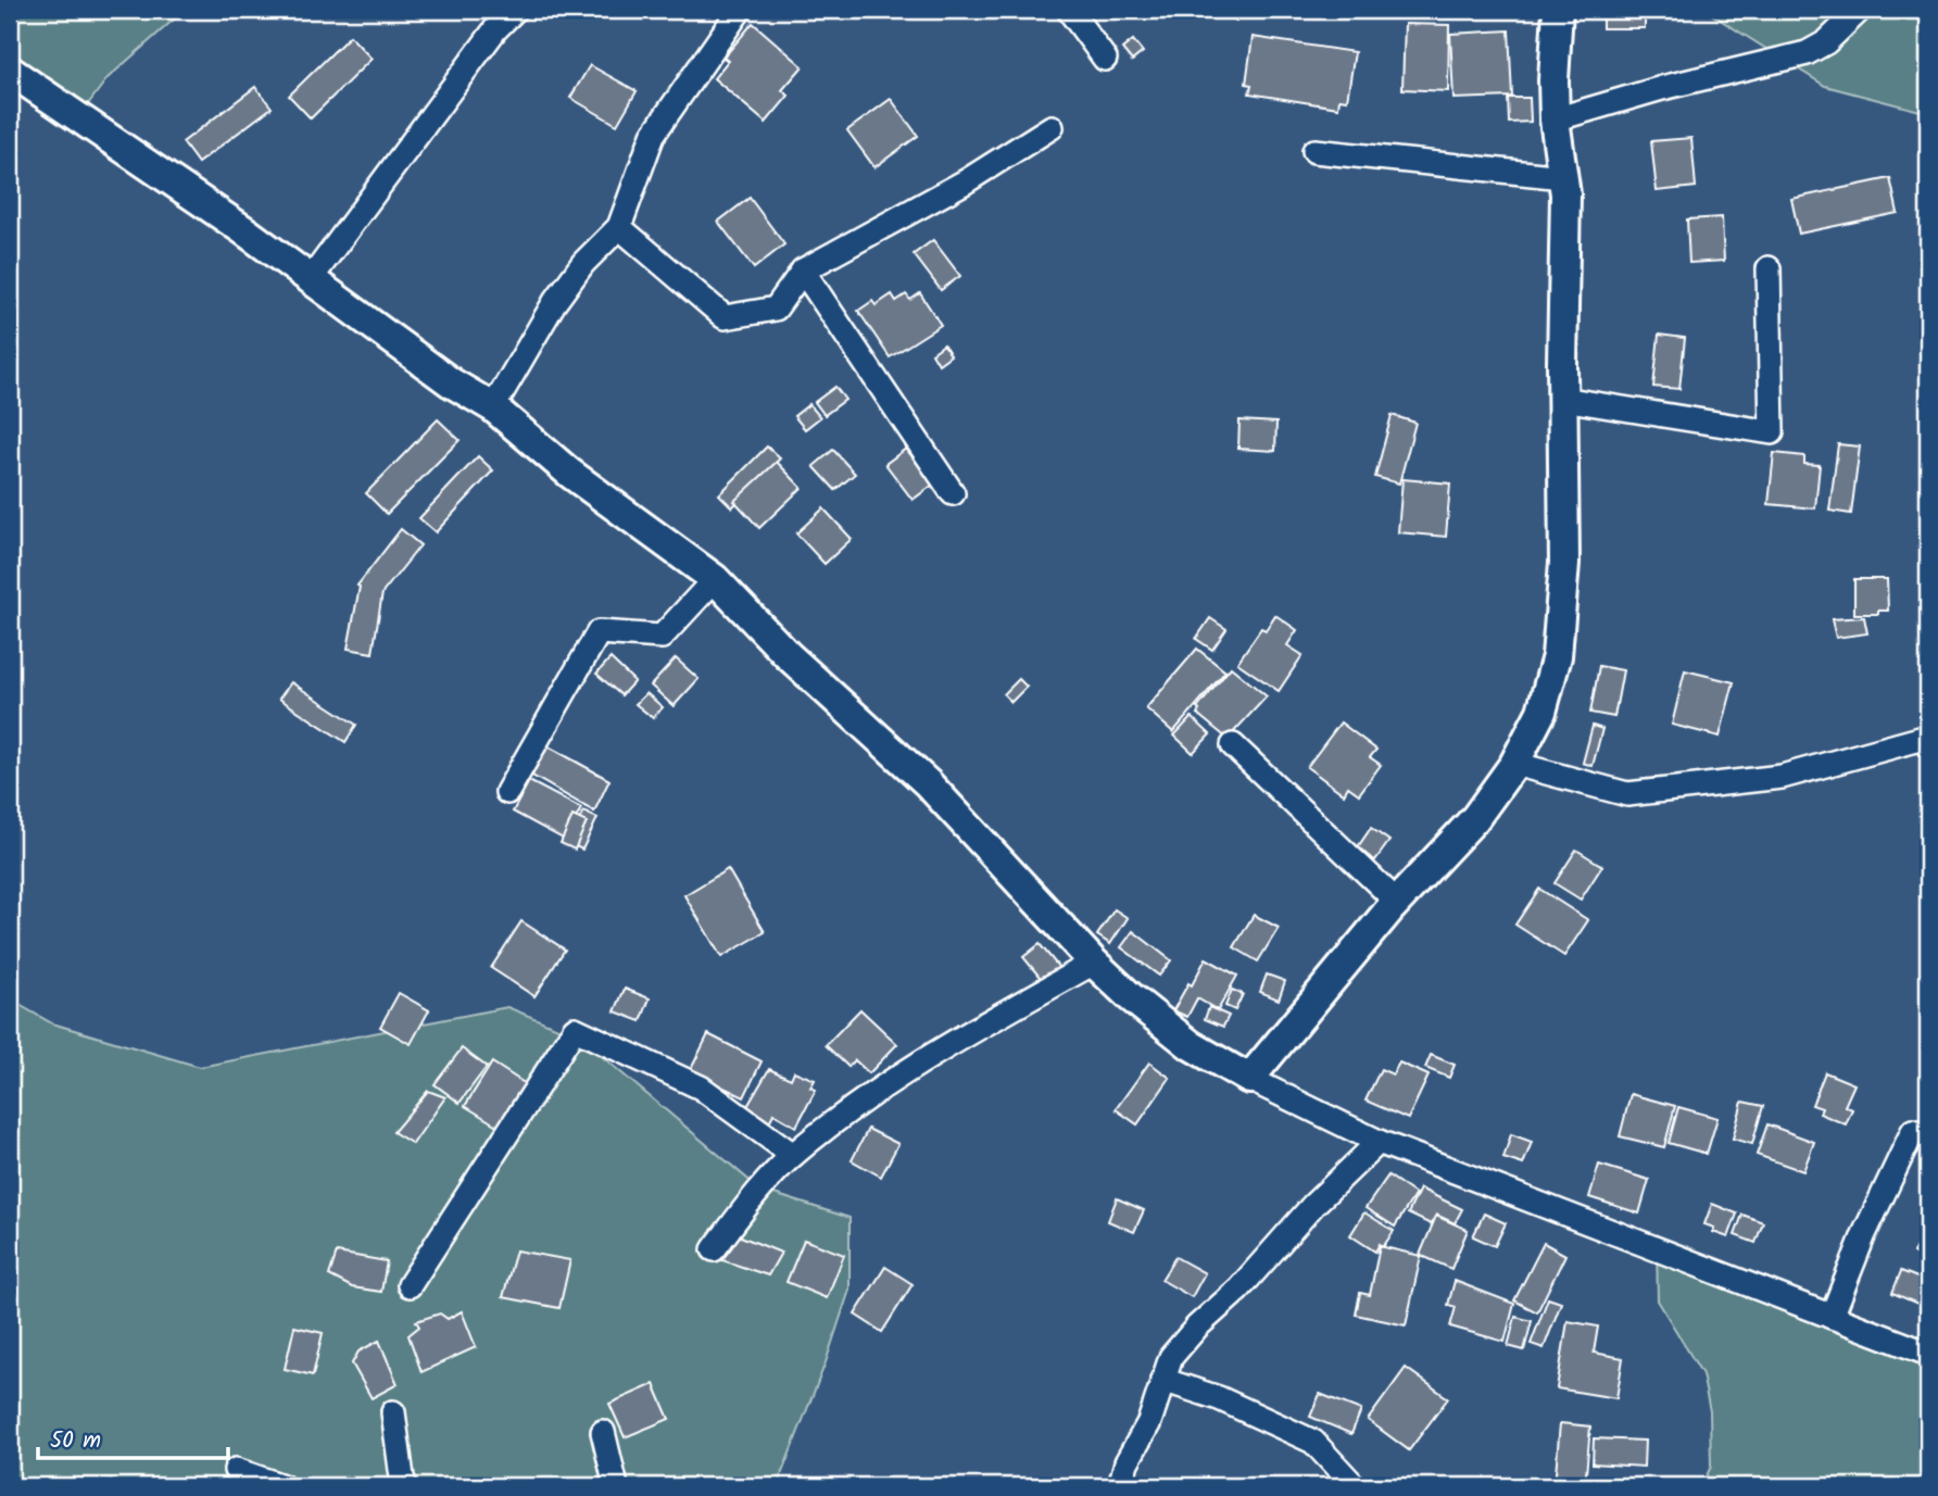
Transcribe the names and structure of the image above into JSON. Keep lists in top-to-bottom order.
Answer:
{
  "scale_bar": "50 m"
}
